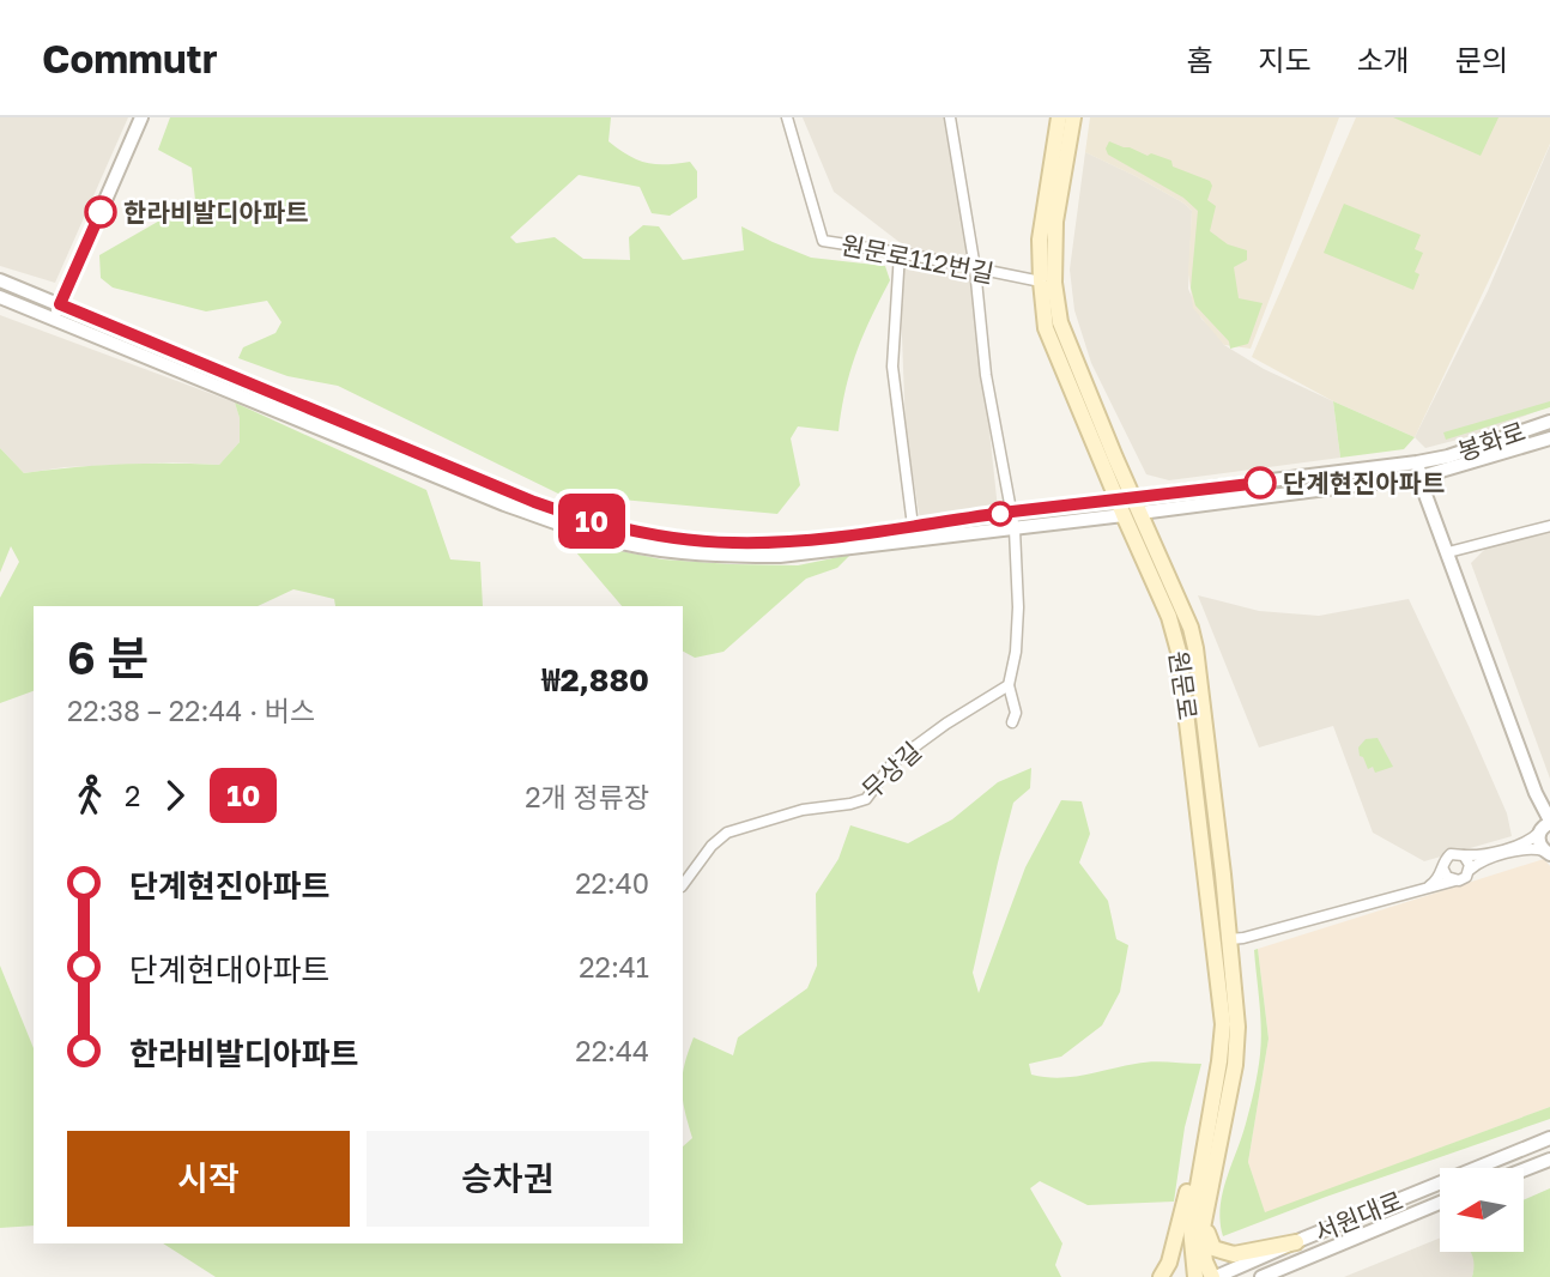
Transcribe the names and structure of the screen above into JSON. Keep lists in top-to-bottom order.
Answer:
{
  "streets": {
    "main road": ["원문로"],
    "street": [
      "원문로112번길",
      "봉화로",
      "무상길",
      "서원대로"
    ]
  },
  "crossings": [
    ["원문로112번길", "원문로"],
    ["봉화로", "원문로"],
    ["원문로", "서원대로"]
  ],
  "places": ["한라비발디아파트", "단계현진아파트"],
  "lines": ["bus line 10"],
  "north": "left",
  "page": {
    "header": "Commutr",
    "nav": [
      "홈",
      "지도",
      "소개",
      "문의"
    ],
    "on_map": "10",
    "heading": ["6 분", "22:38 – 22:44 · 버스", "₩2,880"],
    "legs": ["2", "10", "2개 정류장"],
    "list": [
      {
        "name": "단계현진아파트",
        "value": "22:40"
      },
      {
        "name": "단계현대아파트",
        "value": "22:41"
      },
      {
        "name": "한라비발디아파트",
        "value": "22:44"
      }
    ],
    "buttons": ["시작", "승차권"]
  }
}
